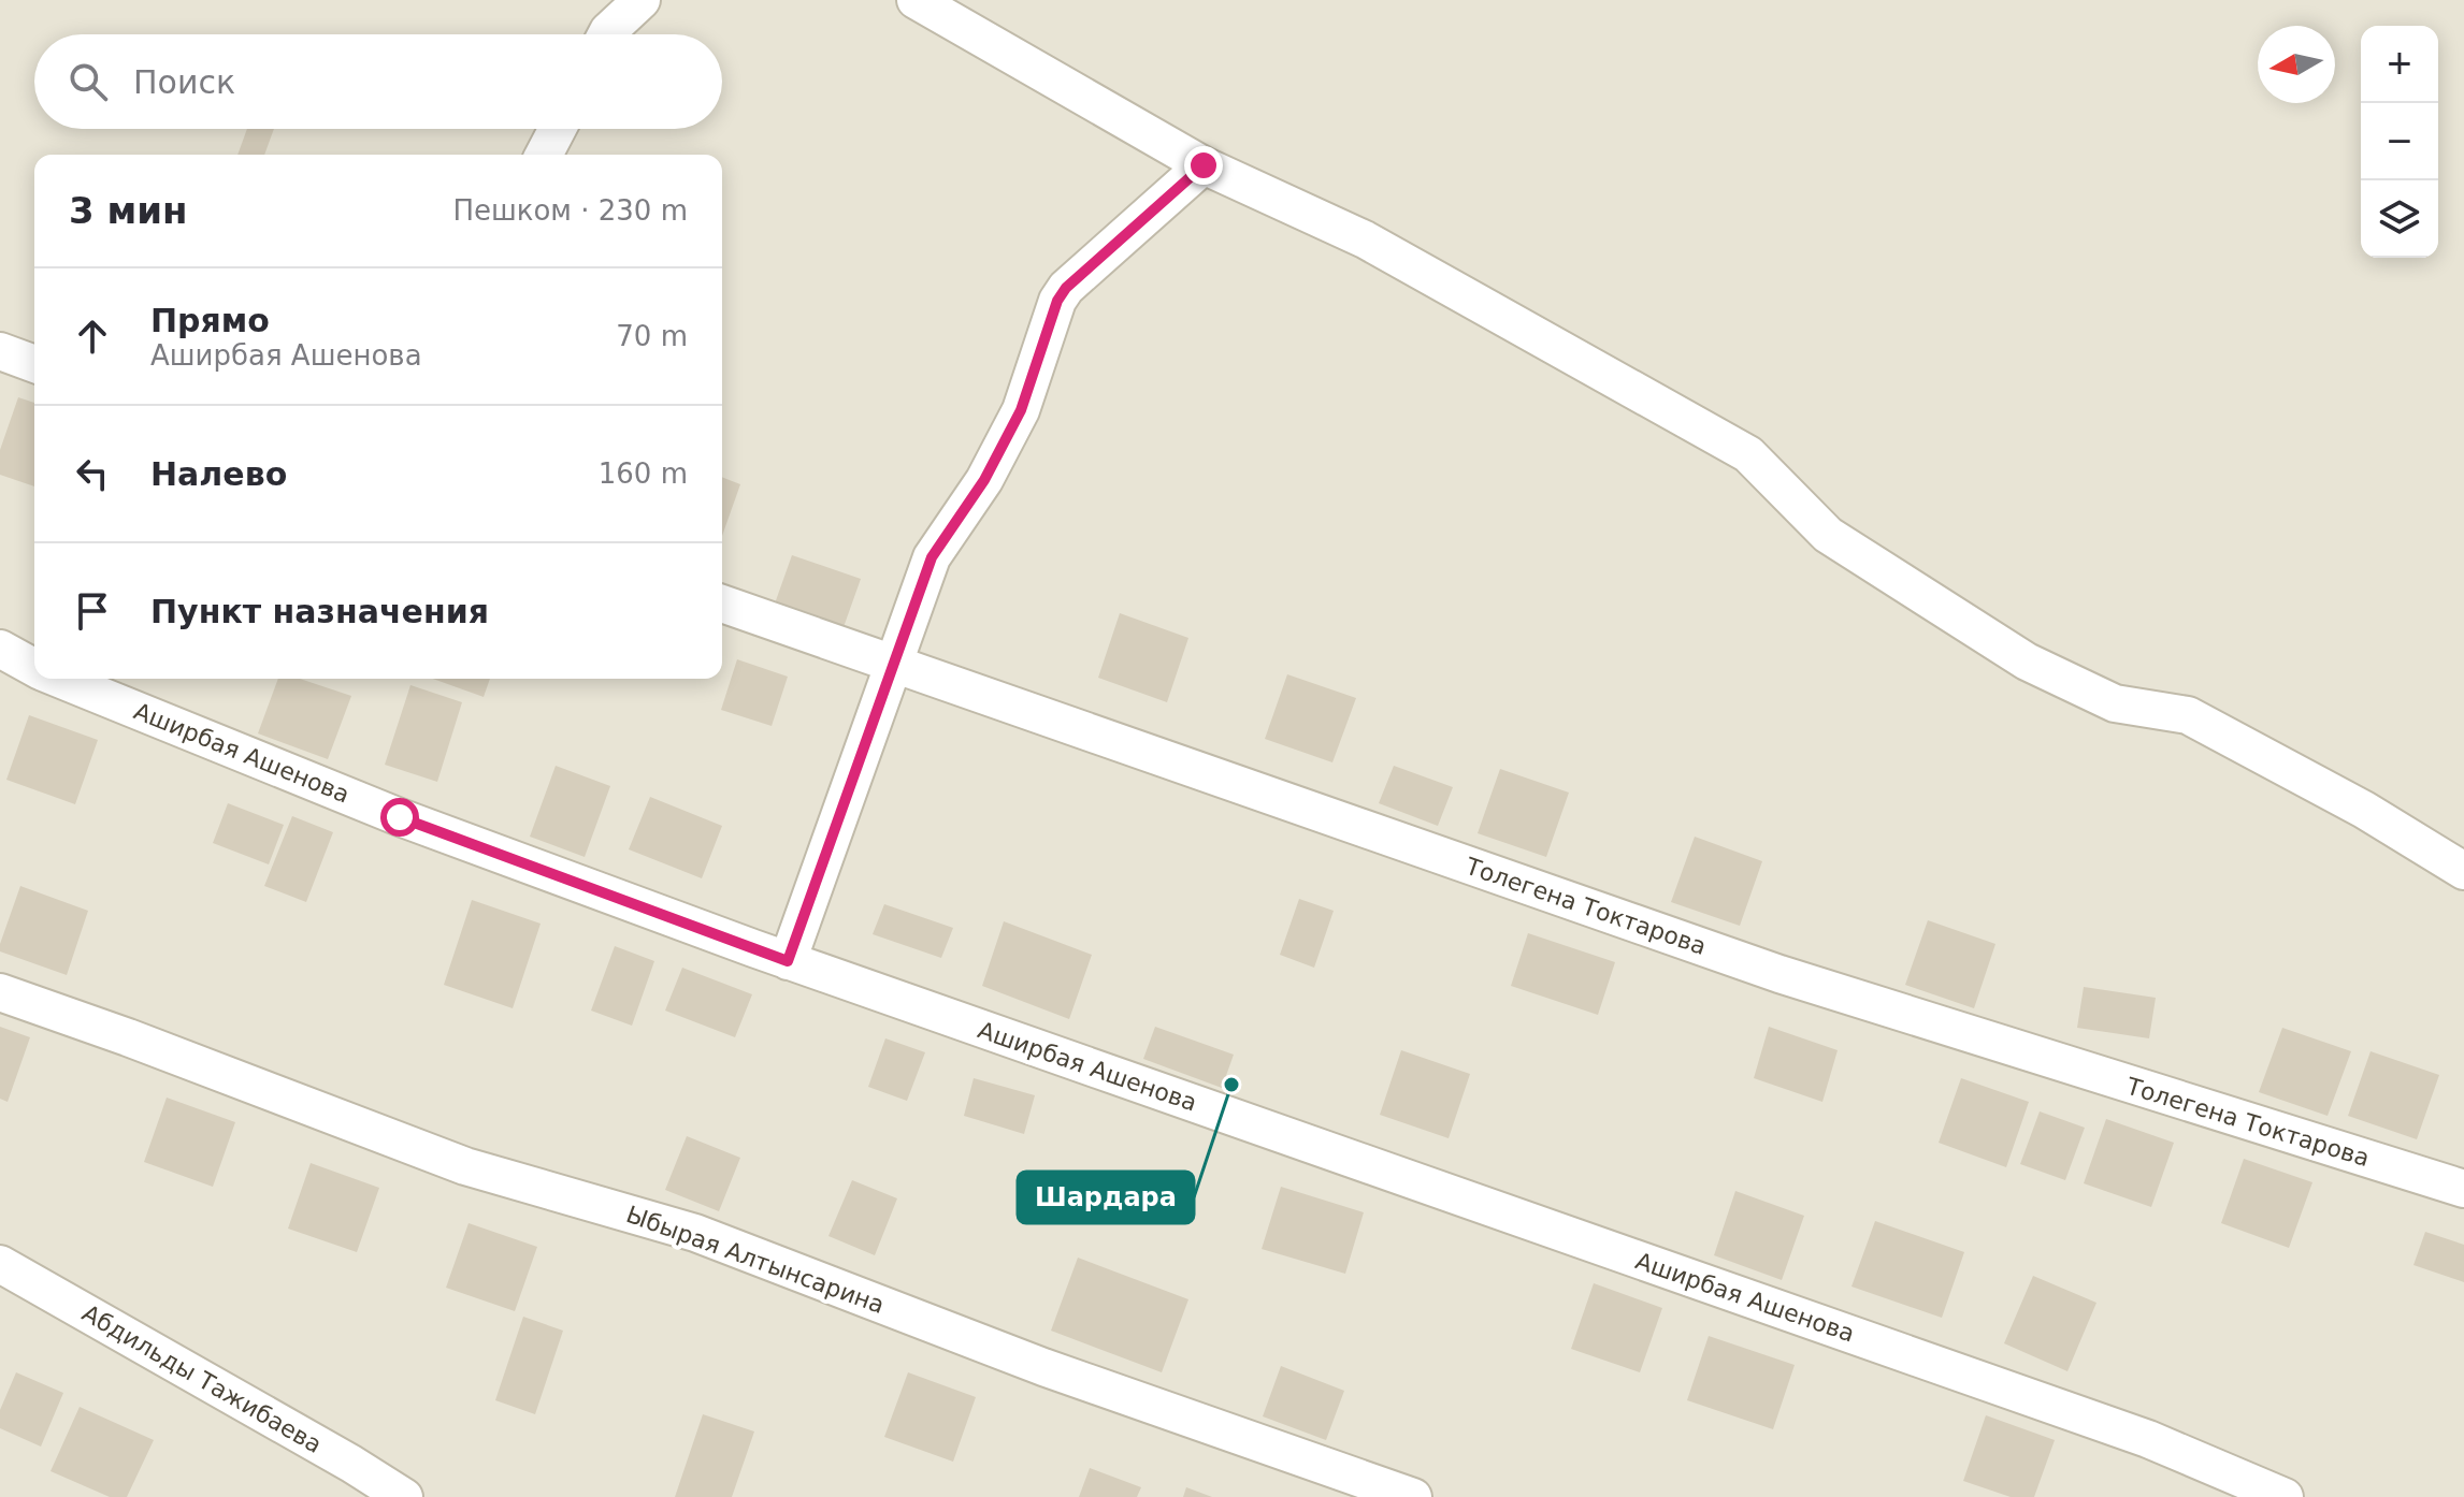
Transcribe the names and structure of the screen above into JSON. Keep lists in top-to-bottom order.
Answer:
{
  "streets": {
    "street": [
      "Аширбая Ашенова",
      "Толегена Токтарова",
      "Ыбырая Алтынсарина",
      "Абдильды Тажибаева"
    ]
  },
  "places": ["Шардара"],
  "north": "left",
  "page": {
    "map_buttons": ["+", "−"],
    "search": "Поиск",
    "heading": ["3 мин", "Пешком · 230 m"],
    "list": [
      ["Прямо", "Аширбая Ашенова", "70 m"],
      ["Налево", "160 m"],
      "Пункт назначения"
    ]
  }
}
